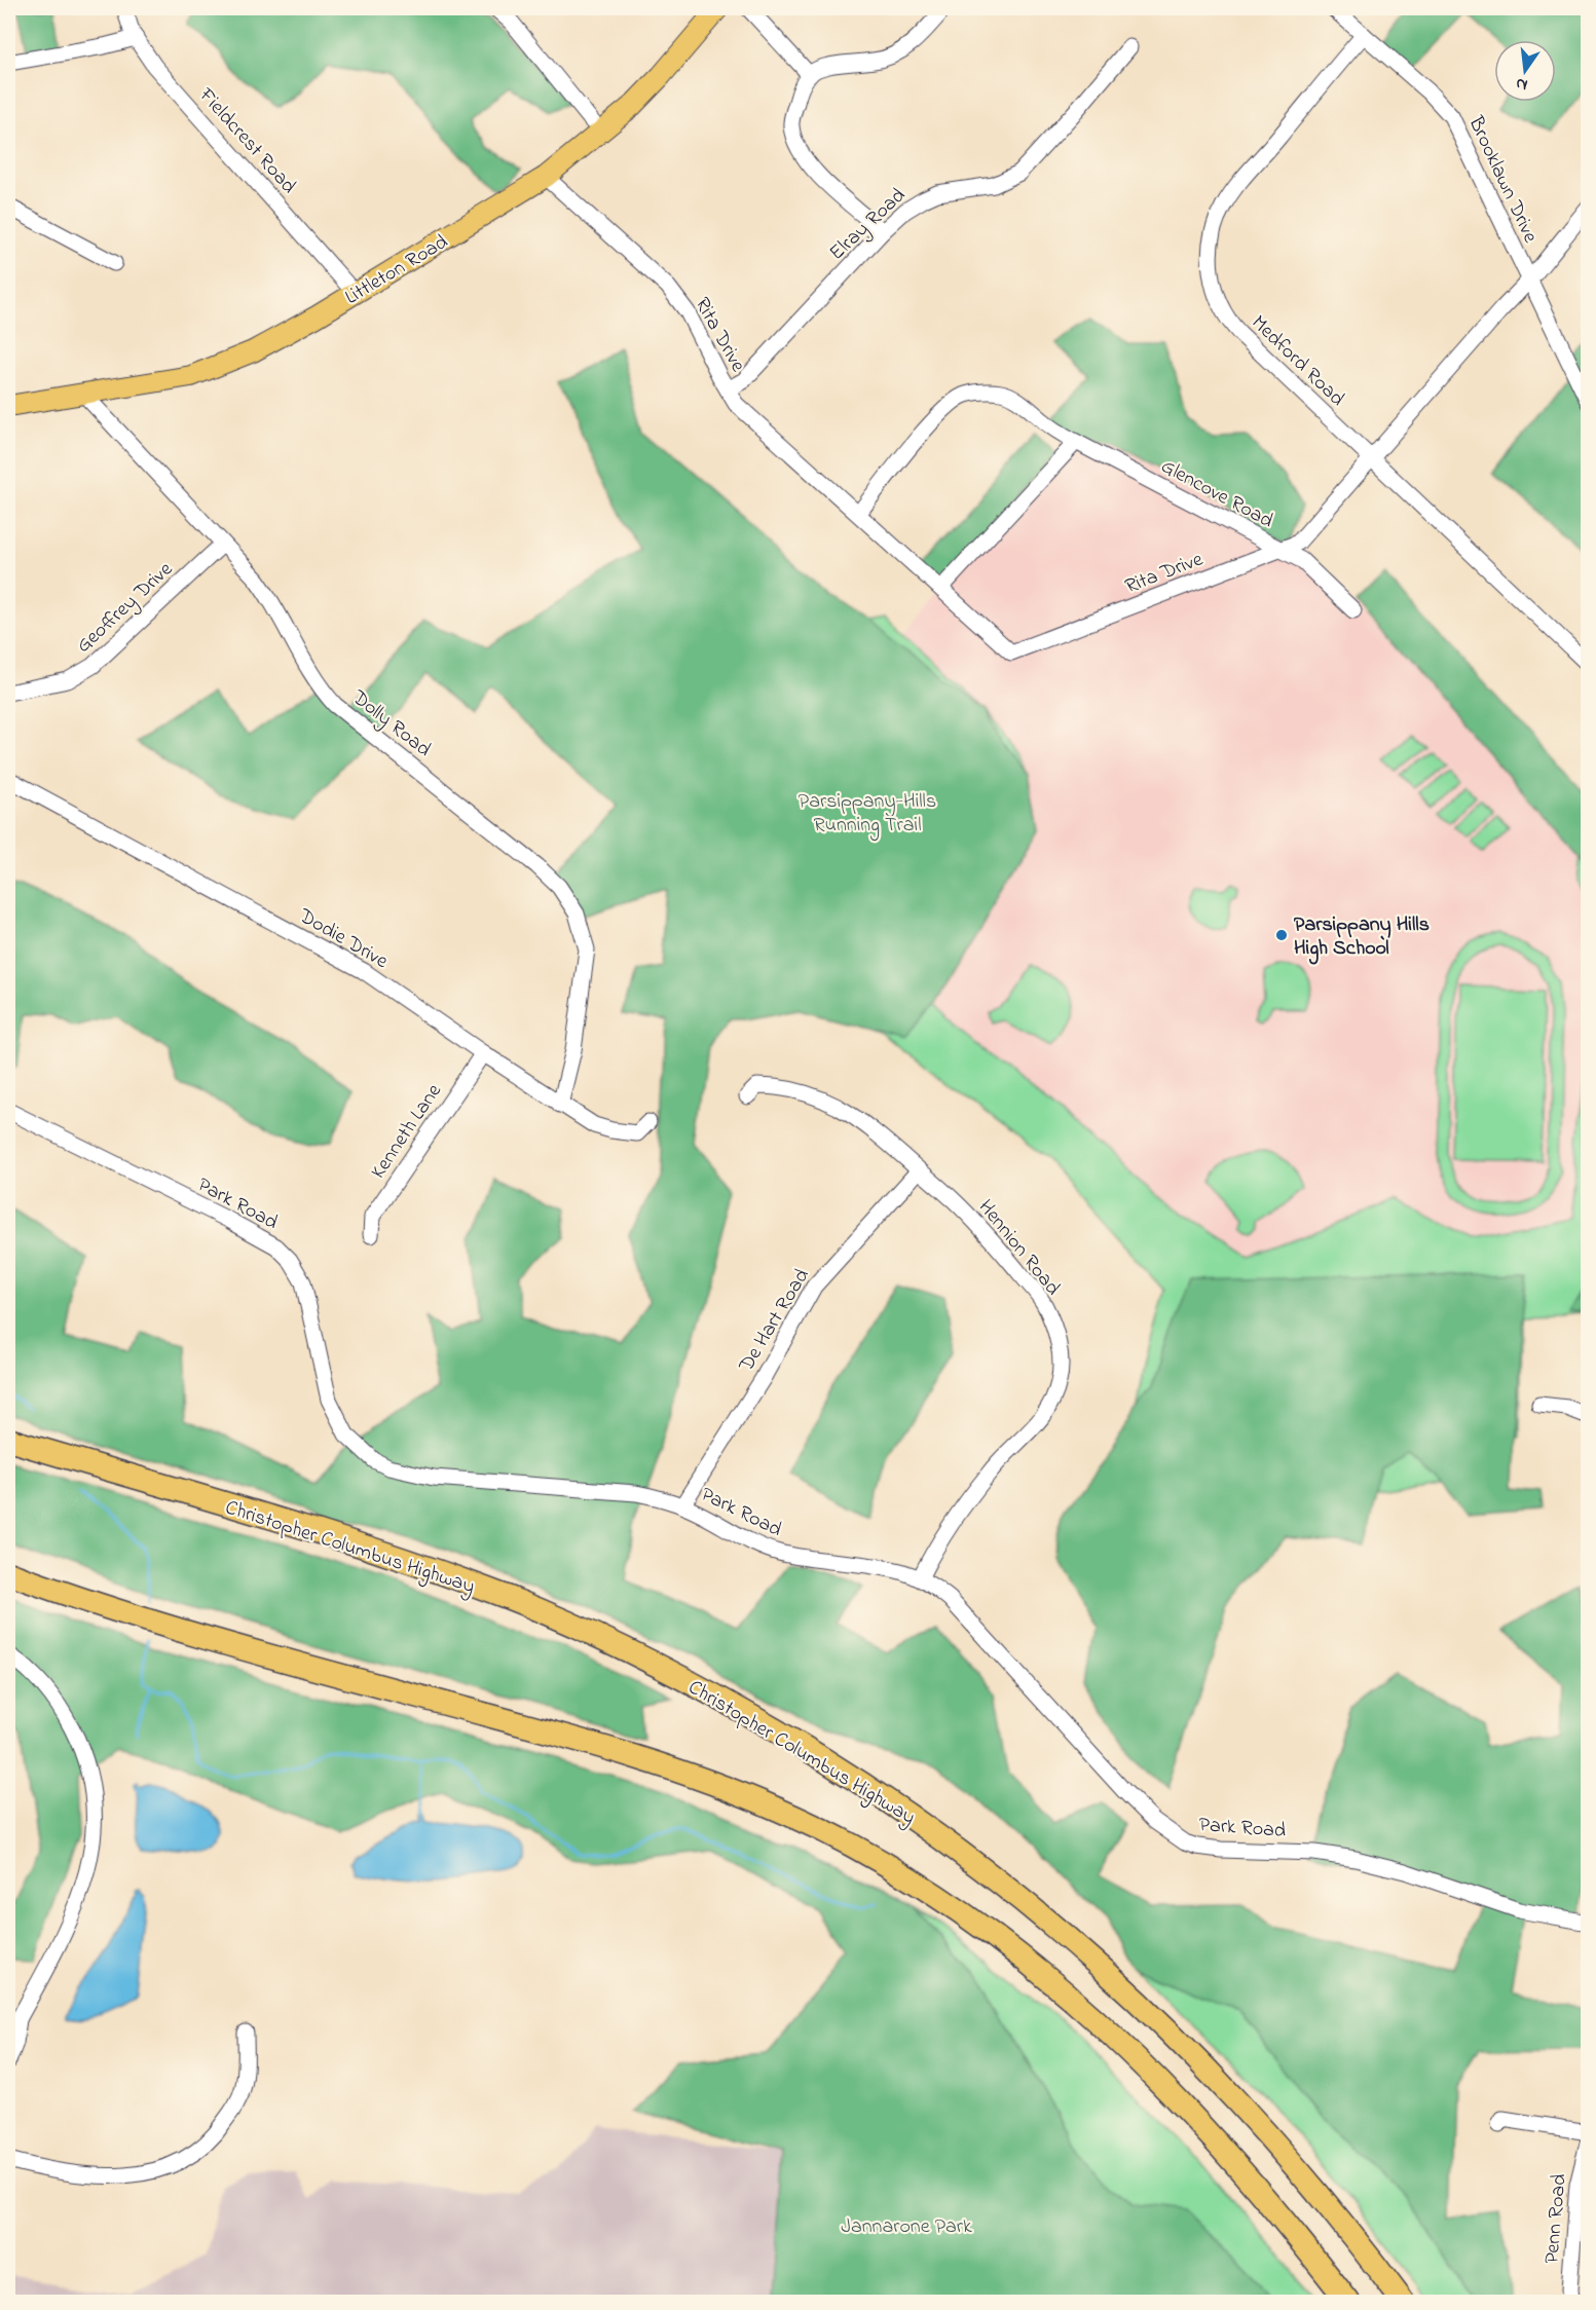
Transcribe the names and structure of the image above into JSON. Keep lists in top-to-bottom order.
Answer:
{
  "streets": {
    "highway": ["Christopher Columbus Highway"],
    "main road": ["Littleton Road"],
    "street": [
      "Fieldcrest Road",
      "Brooklawn Drive",
      "Elray Road",
      "Rita Drive",
      "Medford Road",
      "Glencove Road",
      "Geoffrey Drive",
      "Dolly Road",
      "Dodie Drive",
      "Kenneth Lane",
      "Park Road",
      "Hennion Road",
      "De Hart Road",
      "Penn Road"
    ]
  },
  "crossings": [
    ["Fieldcrest Road", "Littleton Road"],
    ["Brooklawn Drive", "Medford Road"],
    ["Brooklawn Drive", "Glencove Road"],
    ["Elray Road", "Rita Drive"],
    ["Littleton Road", "Rita Drive"],
    ["Littleton Road", "Dolly Road"],
    ["Rita Drive", "Glencove Road"],
    ["Medford Road", "Glencove Road"],
    ["Geoffrey Drive", "Dolly Road"],
    ["Dolly Road", "Dodie Drive"],
    ["Dodie Drive", "Kenneth Lane"],
    ["Park Road", "Hennion Road"],
    ["Park Road", "De Hart Road"],
    ["Hennion Road", "De Hart Road"]
  ],
  "parks": ["Parsippany-Hills Running Trail", "Jannarone Park"],
  "places": ["Parsippany Hills High School"],
  "north": "bottom"
}
